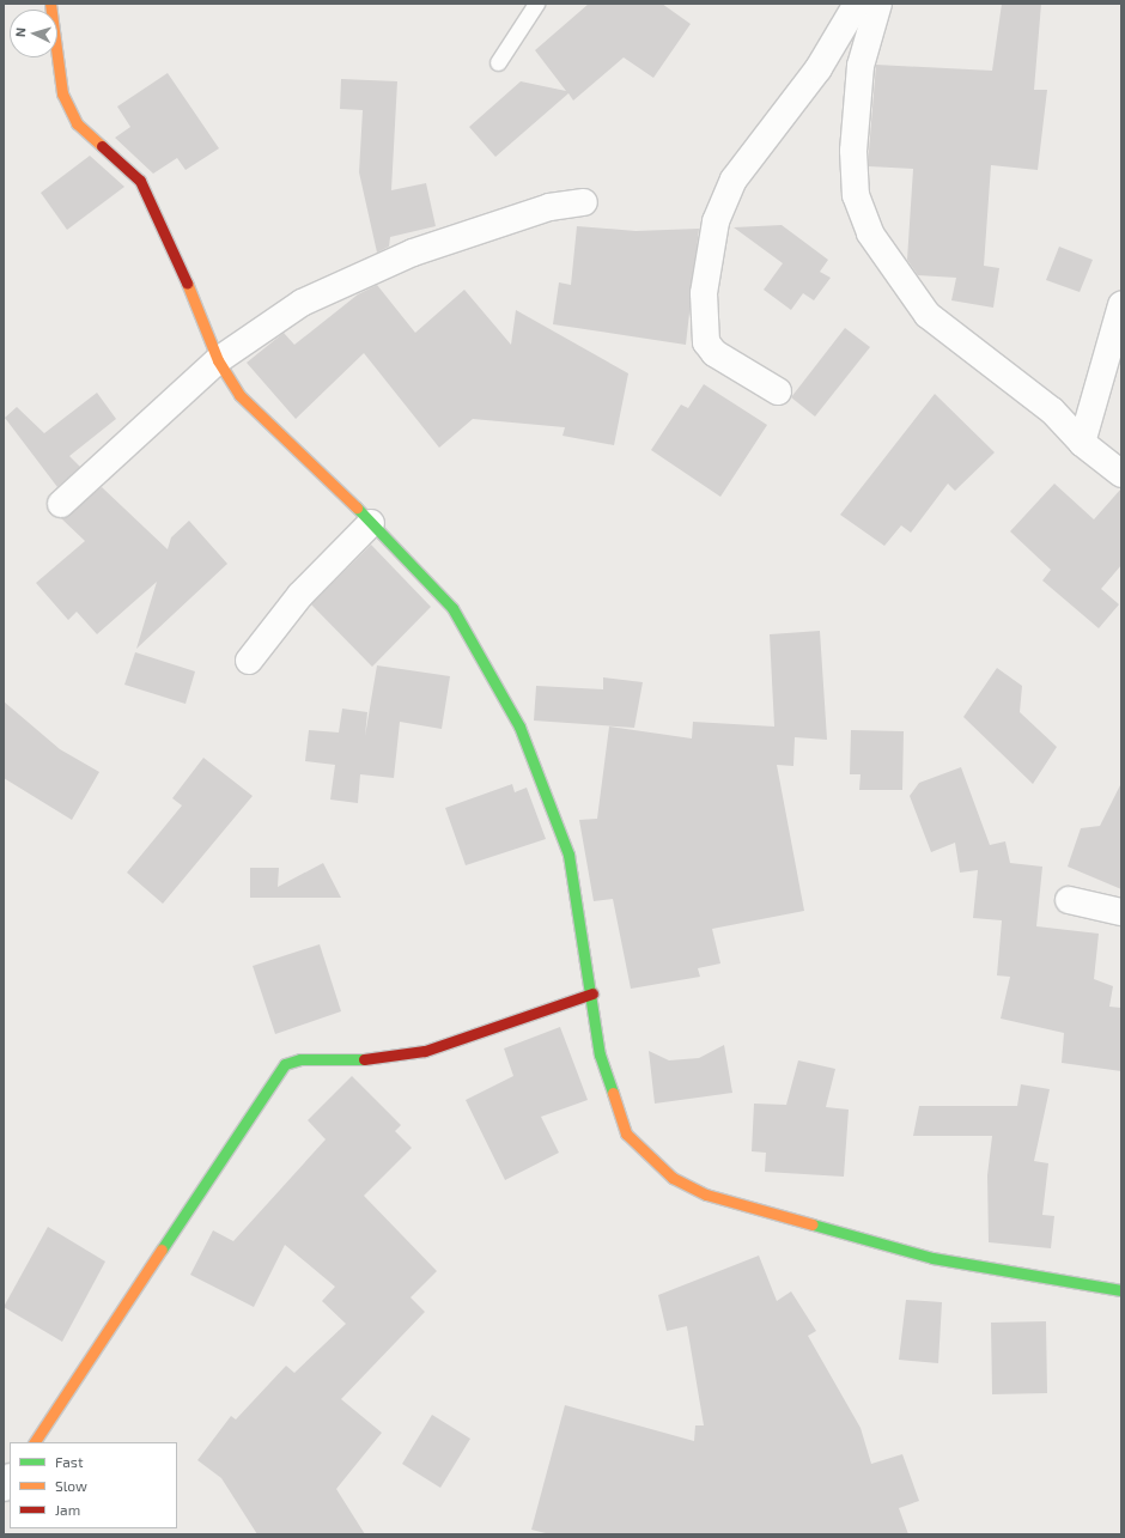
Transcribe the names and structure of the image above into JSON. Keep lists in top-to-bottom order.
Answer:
{
  "legend": ["Fast", "Slow", "Jam"],
  "north": "left"
}
